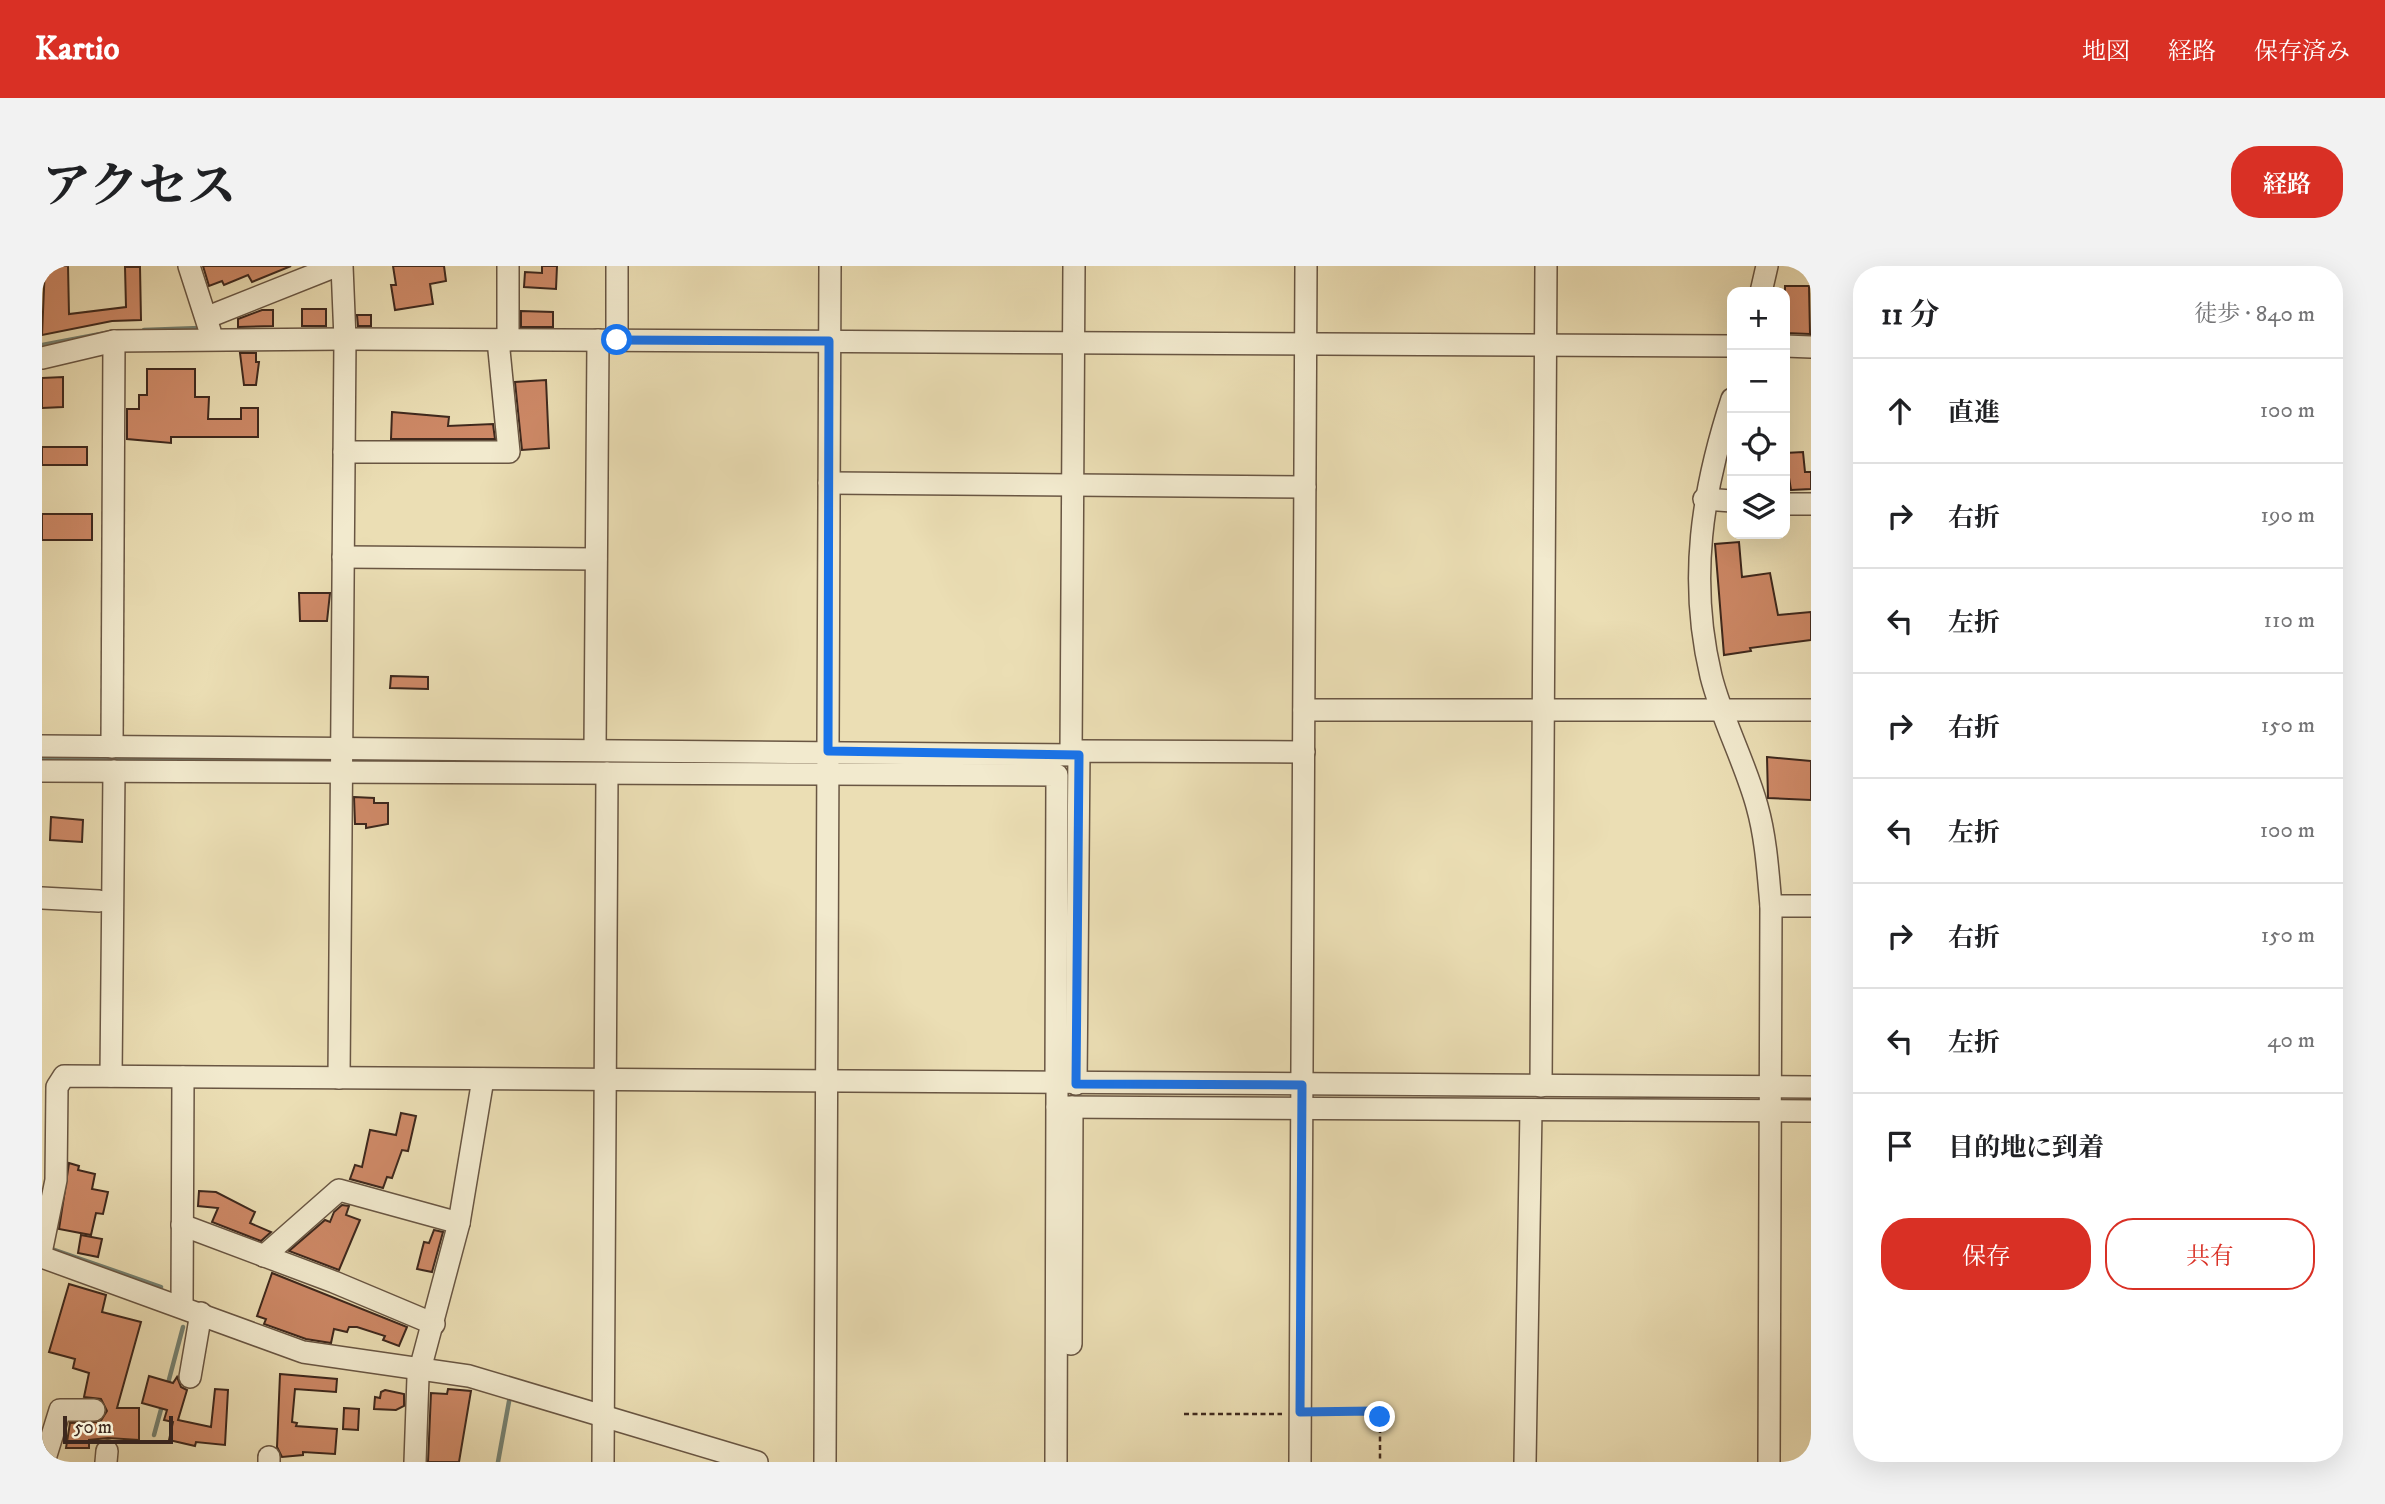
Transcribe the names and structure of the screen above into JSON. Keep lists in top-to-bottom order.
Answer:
{
  "scale_bar": "50 m",
  "page": {
    "header": "Kartio",
    "nav": ["地図", "経路", "保存済み"],
    "title": "アクセス",
    "buttons": [
      "経路",
      ["保存", "共有"]
    ],
    "heading": ["11 分", "徒歩 · 840 m"],
    "map_buttons": ["+", "−"],
    "list": [
      ["直進", "100 m"],
      ["右折", "190 m"],
      ["左折", "110 m"],
      ["右折", "150 m"],
      ["左折", "100 m"],
      ["右折", "150 m"],
      ["左折", "40 m"],
      "目的地に到着"
    ],
    "scale": "50 m"
  }
}
